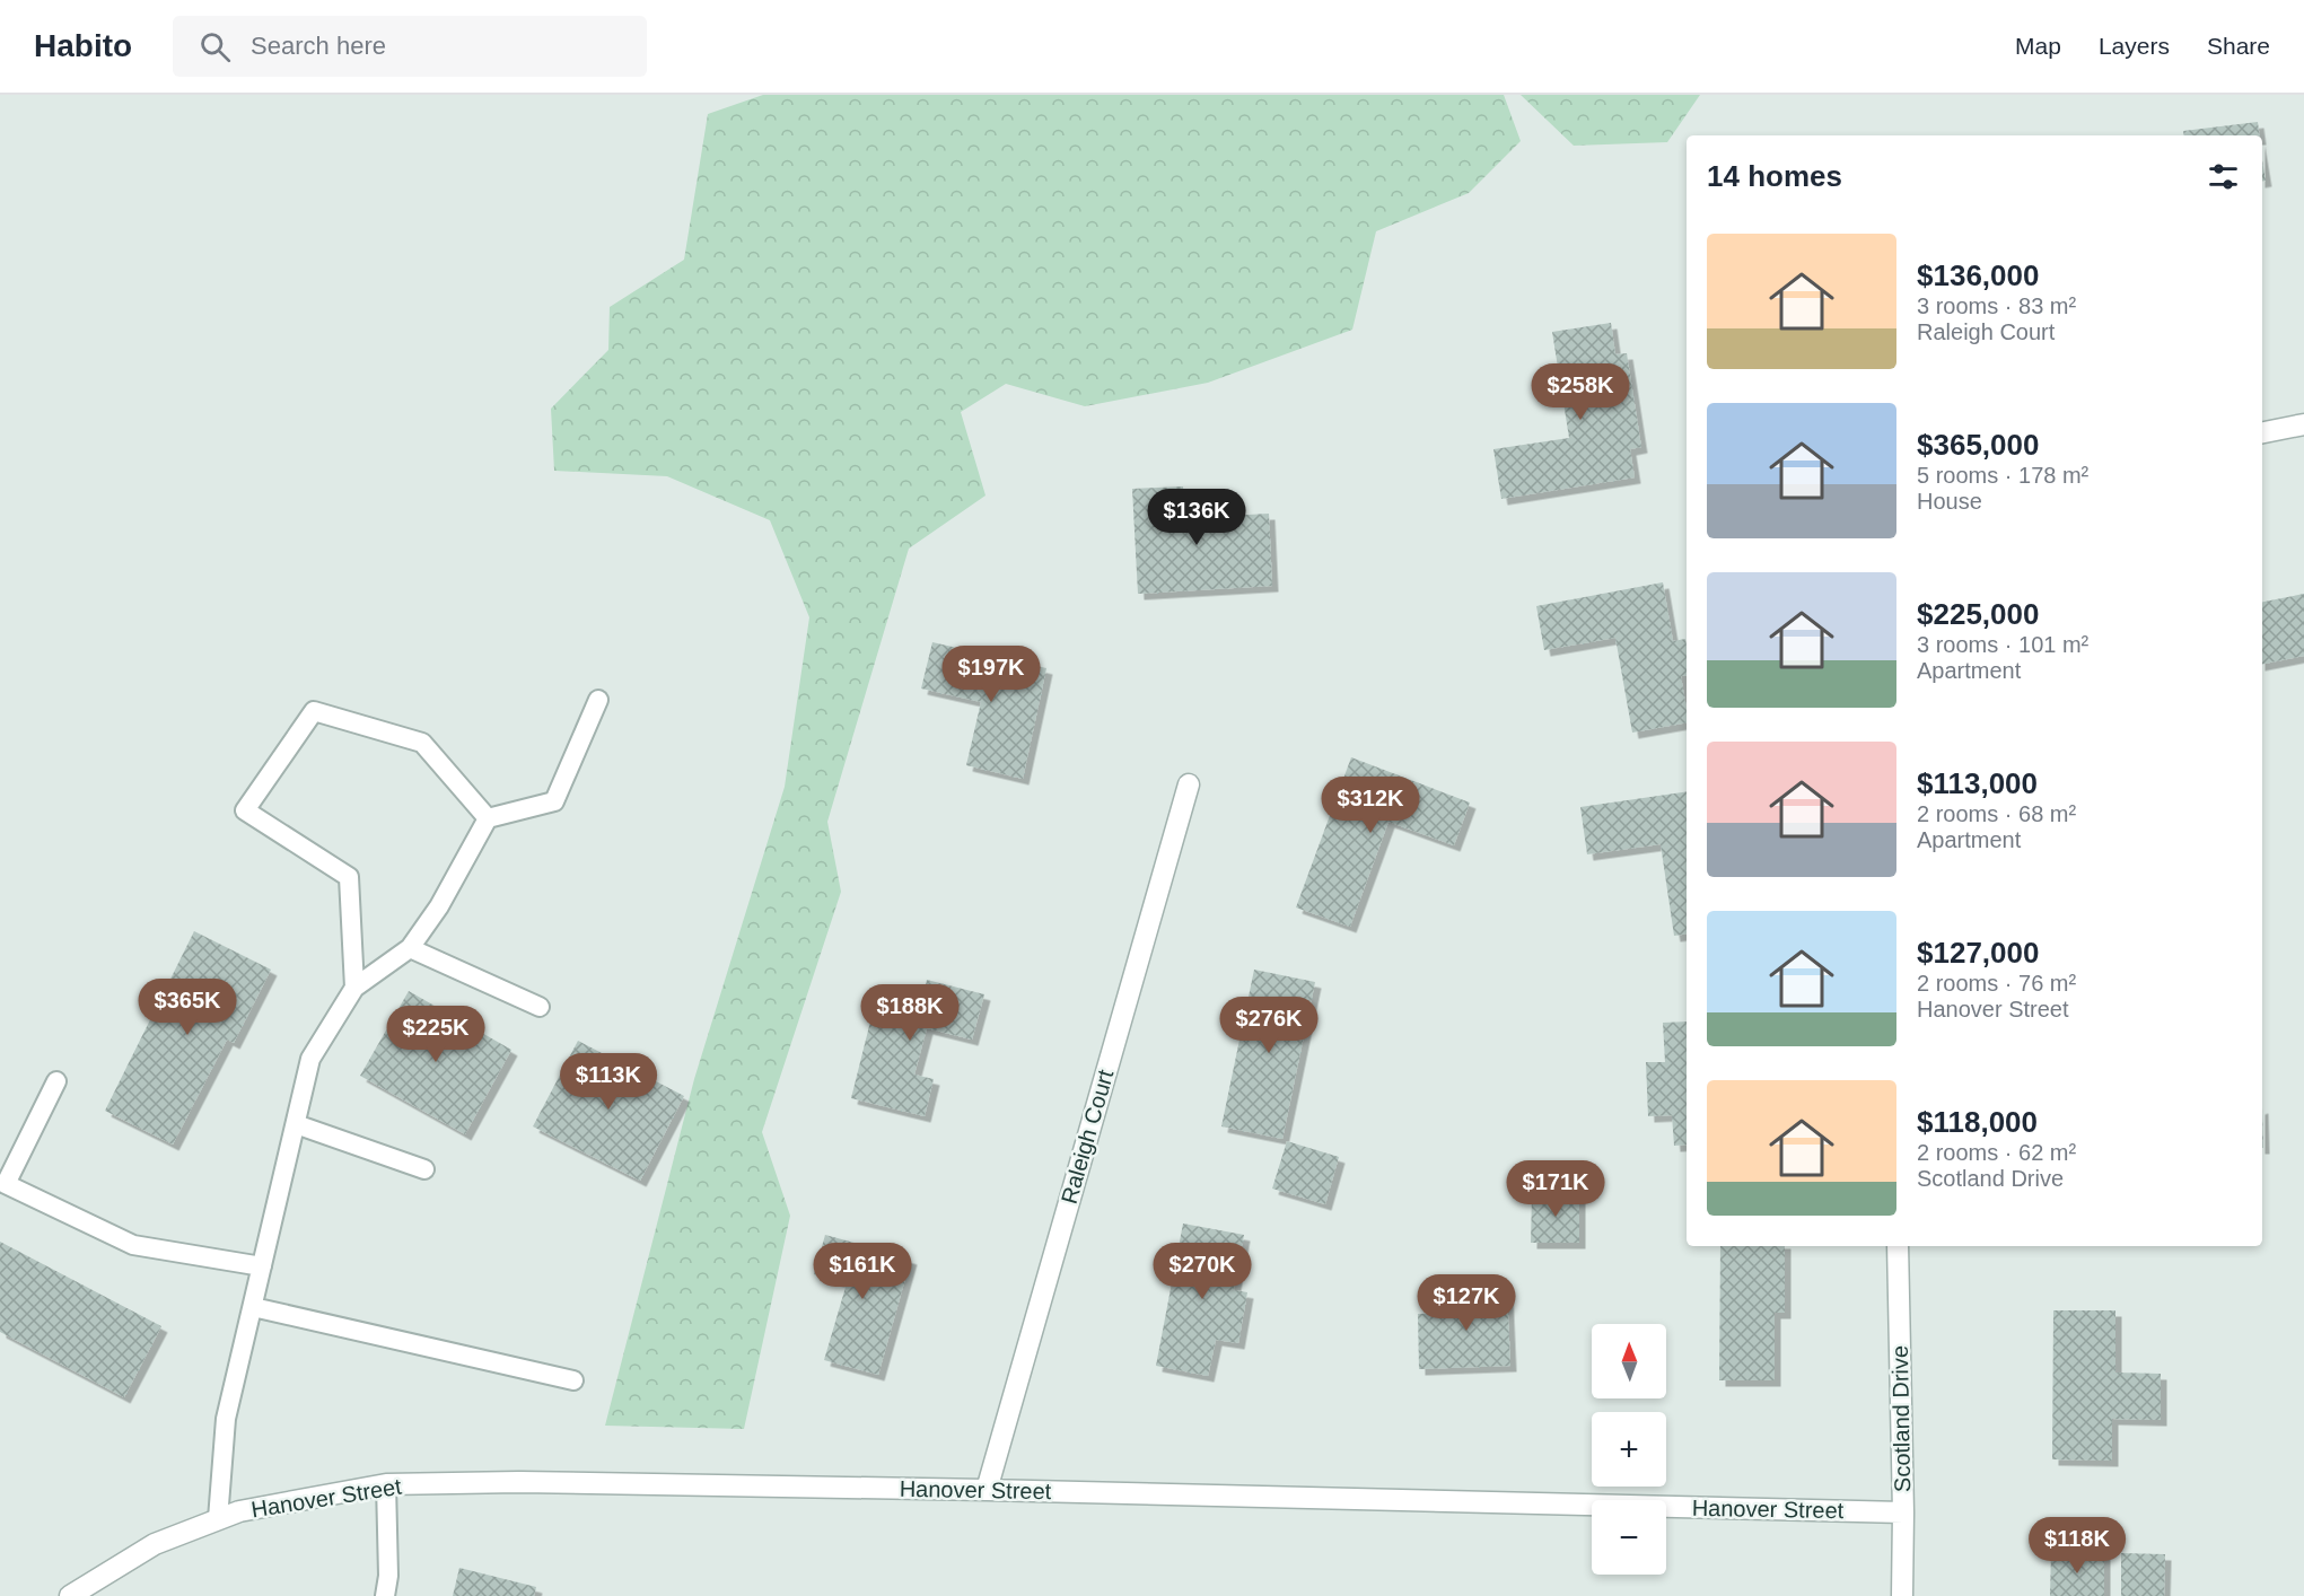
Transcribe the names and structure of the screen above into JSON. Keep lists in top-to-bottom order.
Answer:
{
  "streets": {
    "street": ["Raleigh Court", "Scotland Drive", "Hanover Street"]
  },
  "crossings": [
    ["Raleigh Court", "Hanover Street"],
    ["Scotland Drive", "Hanover Street"]
  ],
  "north": "top",
  "page": {
    "header": "Habito",
    "search": "Search here",
    "nav": ["Map", "Layers", "Share"],
    "heading": "14 homes",
    "list": [
      {
        "name": "$136,000",
        "note": "3 rooms · 83 m² · Raleigh Court"
      },
      {
        "name": "$365,000",
        "note": "5 rooms · 178 m² · House"
      },
      {
        "name": "$225,000",
        "note": "3 rooms · 101 m² · Apartment"
      },
      {
        "name": "$113,000",
        "note": "2 rooms · 68 m² · Apartment"
      },
      {
        "name": "$127,000",
        "note": "2 rooms · 76 m² · Hanover Street"
      },
      {
        "name": "$118,000",
        "note": "2 rooms · 62 m² · Scotland Drive"
      }
    ],
    "price": [
      "$258K",
      "$136K",
      "$197K",
      "$312K",
      "$365K",
      "$188K",
      "$276K",
      "$225K",
      "$113K",
      "$171K",
      "$161K",
      "$270K",
      "$127K",
      "$118K"
    ],
    "map_buttons": ["+", "−"]
  }
}
